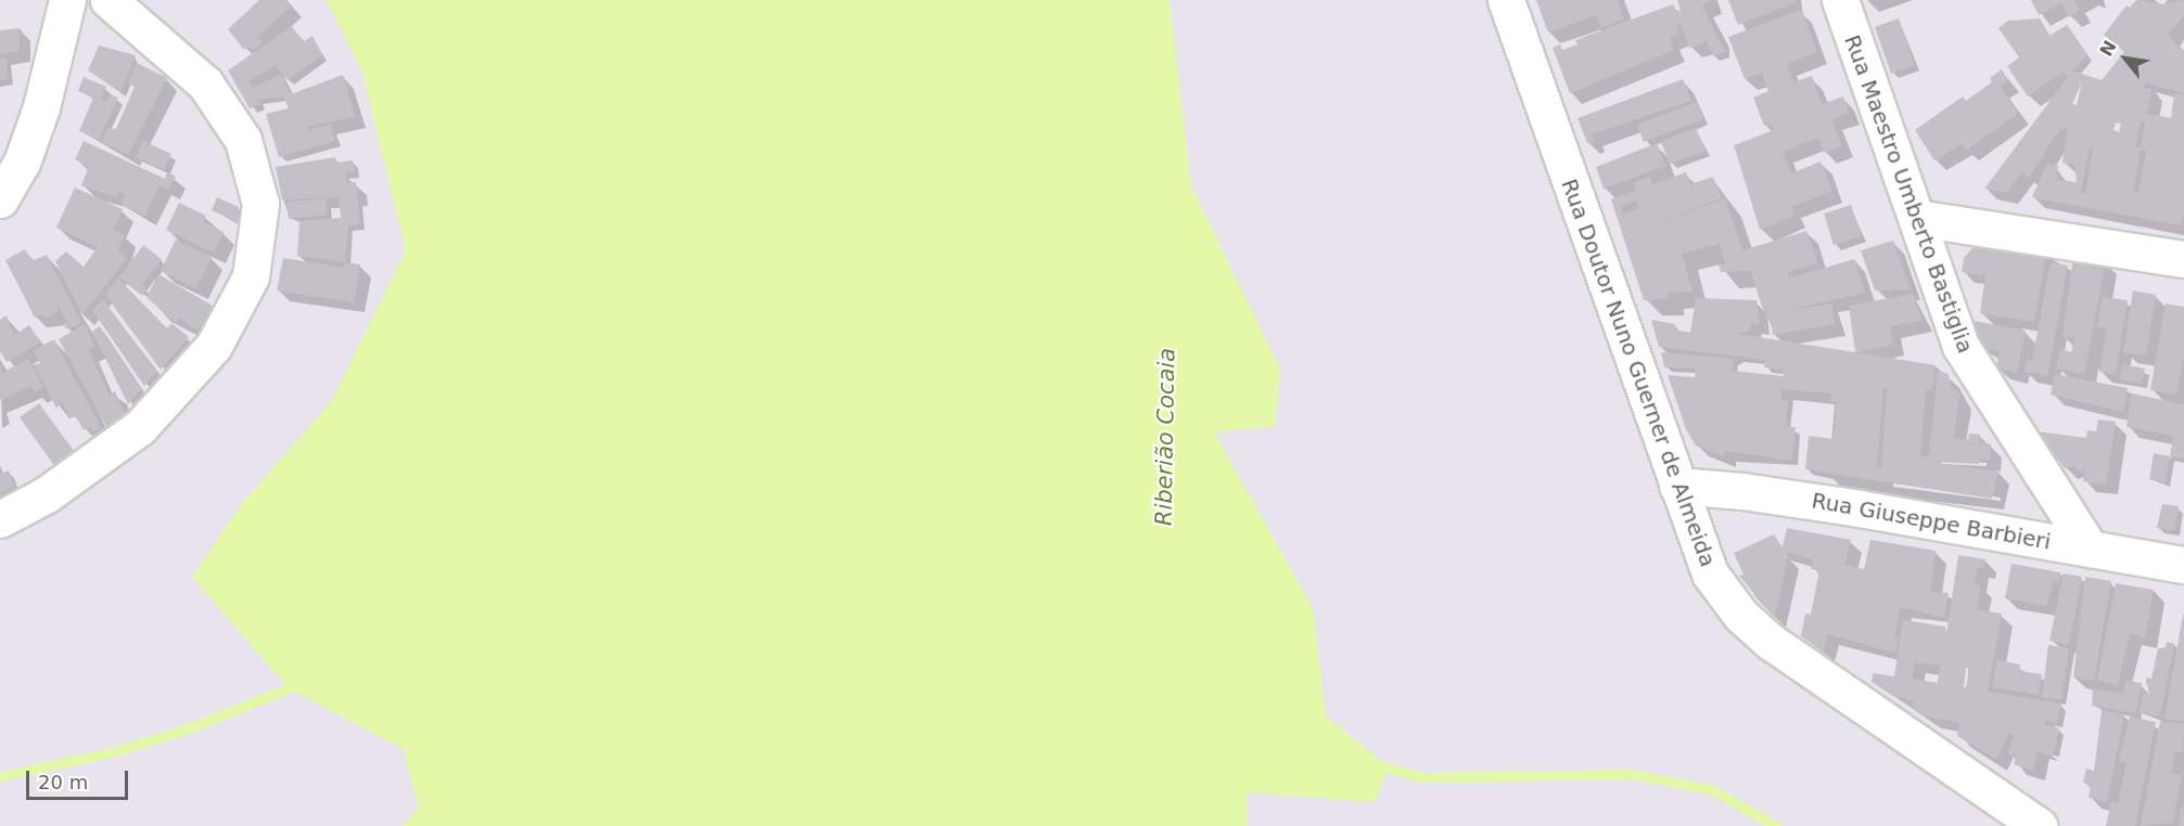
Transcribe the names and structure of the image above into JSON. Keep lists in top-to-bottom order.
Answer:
{
  "streets": {
    "street": ["Rua Maestro Umberto Bastiglia", "Rua Doutor Nuno Guerner de Almeida", "Rua Giuseppe Barbieri"]
  },
  "crossings": [
    ["Rua Maestro Umberto Bastiglia", "Rua Giuseppe Barbieri"],
    ["Rua Doutor Nuno Guerner de Almeida", "Rua Giuseppe Barbieri"]
  ],
  "water": ["Riberião Cocaia"],
  "scale_bar": "20 m",
  "north": "top left"
}
